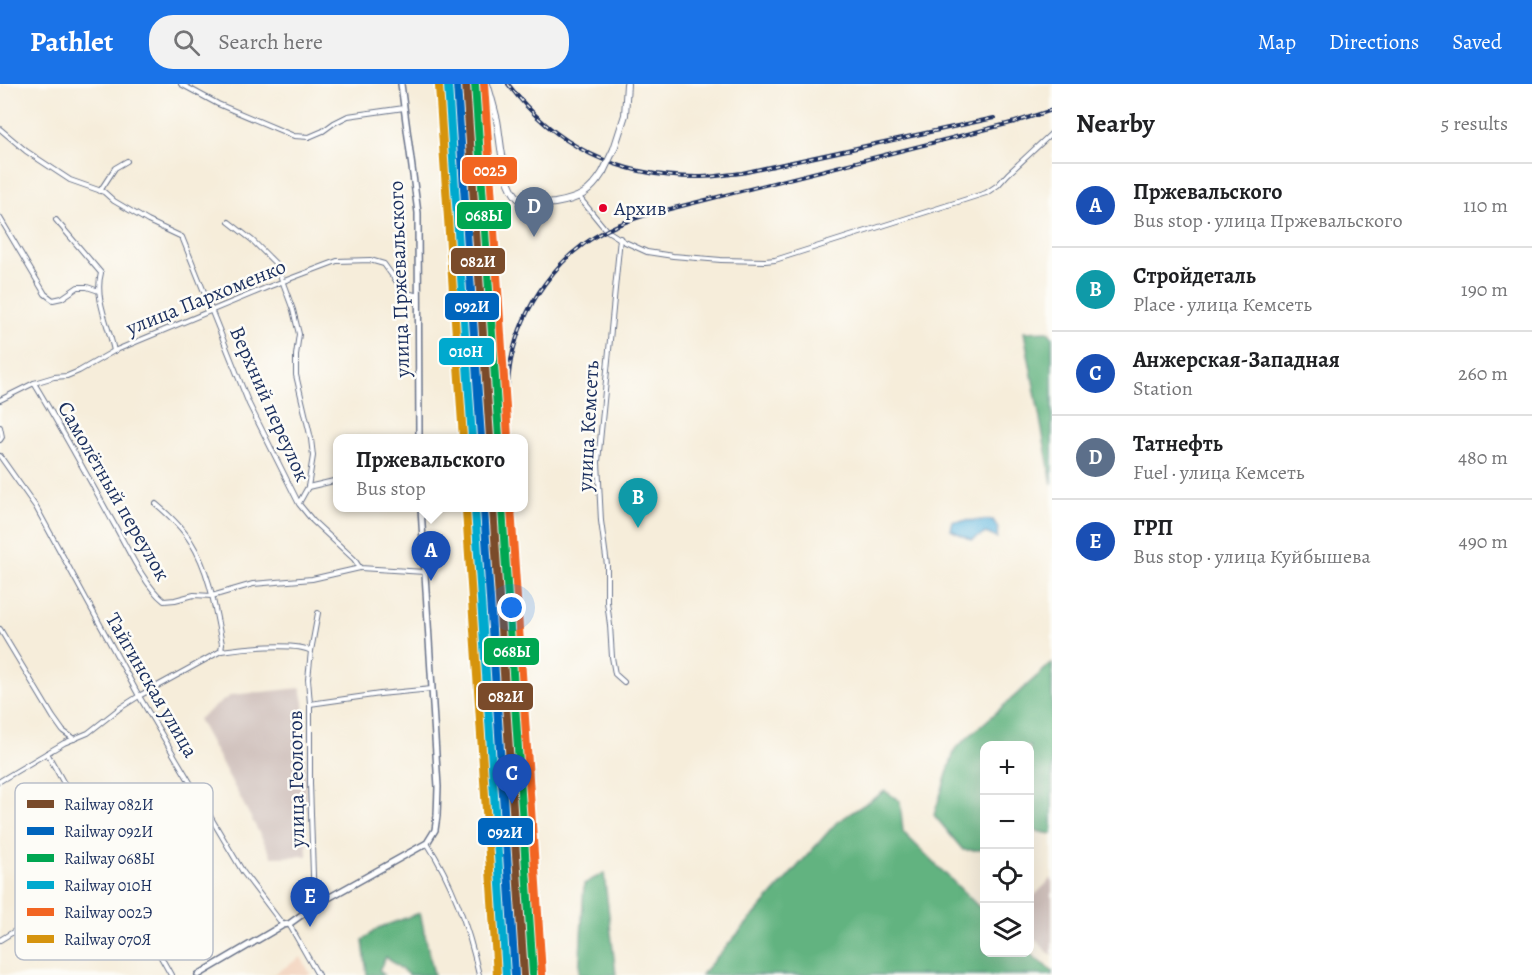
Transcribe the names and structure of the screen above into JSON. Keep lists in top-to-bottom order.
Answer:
{
  "streets": {
    "street": [
      "улица Пржевальского",
      "улица Пархоменко",
      "Верхний переулок",
      "улица Кемсеть",
      "Самолётный переулок",
      "Тайгинская улица",
      "улица Геологов"
    ]
  },
  "crossings": [
    ["улица Пржевальского", "улица Пархоменко"],
    ["улица Пархоменко", "Верхний переулок"],
    ["улица Пархоменко", "Самолётный переулок"]
  ],
  "places": ["Архив"],
  "lines": [
    "rail line 082И",
    "rail line 068Ы",
    "rail line 002Э",
    "rail line 092И",
    "rail line 010Н",
    "rail line 070Я"
  ],
  "legend": [
    "Railway 082И",
    "Railway 092И",
    "Railway 068Ы",
    "Railway 010Н",
    "Railway 002Э",
    "Railway 070Я"
  ],
  "page": {
    "header": "Pathlet",
    "search": "Search here",
    "nav": ["Map", "Directions", "Saved"],
    "heading": ["Nearby", "5 results"],
    "list": [
      {
        "mark": "A",
        "name": "Пржевальского",
        "note": "Bus stop · улица Пржевальского",
        "value": "110 m"
      },
      {
        "mark": "B",
        "name": "Стройдеталь",
        "note": "Place · улица Кемсеть",
        "value": "190 m"
      },
      {
        "mark": "C",
        "name": "Анжерская-Западная",
        "note": "Station",
        "value": "260 m"
      },
      {
        "mark": "D",
        "name": "Татнефть",
        "note": "Fuel · улица Кемсеть",
        "value": "480 m"
      },
      {
        "mark": "E",
        "name": "ГРП",
        "note": "Bus stop · улица Куйбышева",
        "value": "490 m"
      }
    ],
    "pins": [
      "D",
      "B",
      "A",
      "C",
      "E"
    ],
    "popup": ["Пржевальского", "Bus stop"],
    "map_buttons": ["+", "−"]
  }
}
